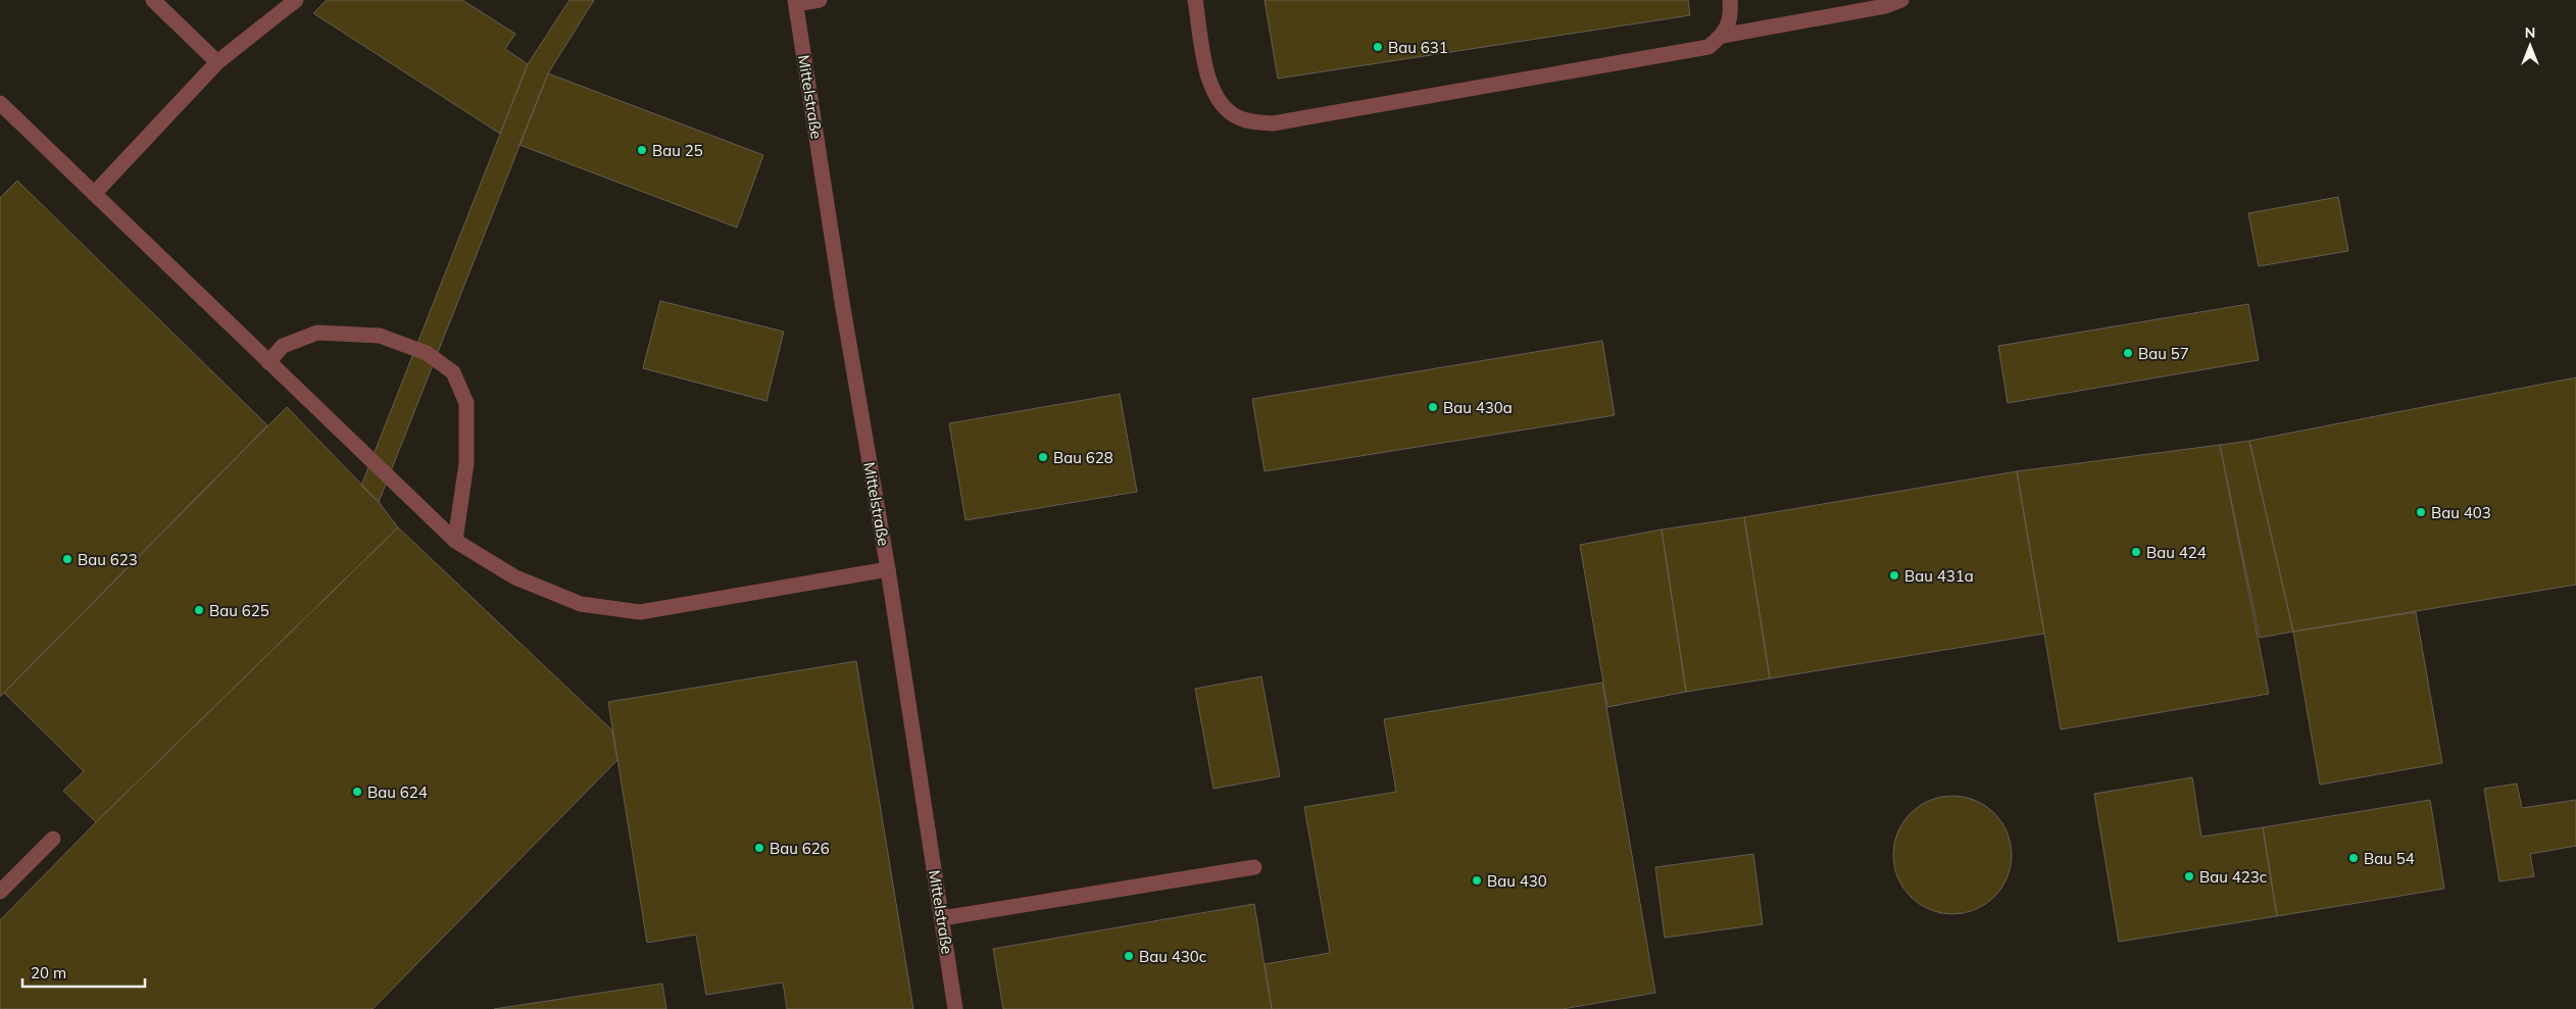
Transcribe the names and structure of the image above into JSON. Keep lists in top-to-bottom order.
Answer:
{
  "streets": {
    "street": ["Mittelstraße"]
  },
  "places": [
    "Bau 631",
    "Bau 25",
    "Bau 57",
    "Bau 430a",
    "Bau 628",
    "Bau 403",
    "Bau 424",
    "Bau 623",
    "Bau 431a",
    "Bau 625",
    "Bau 624",
    "Bau 626",
    "Bau 54",
    "Bau 423c",
    "Bau 430",
    "Bau 430c"
  ],
  "scale_bar": "20 m",
  "north": "top"
}
